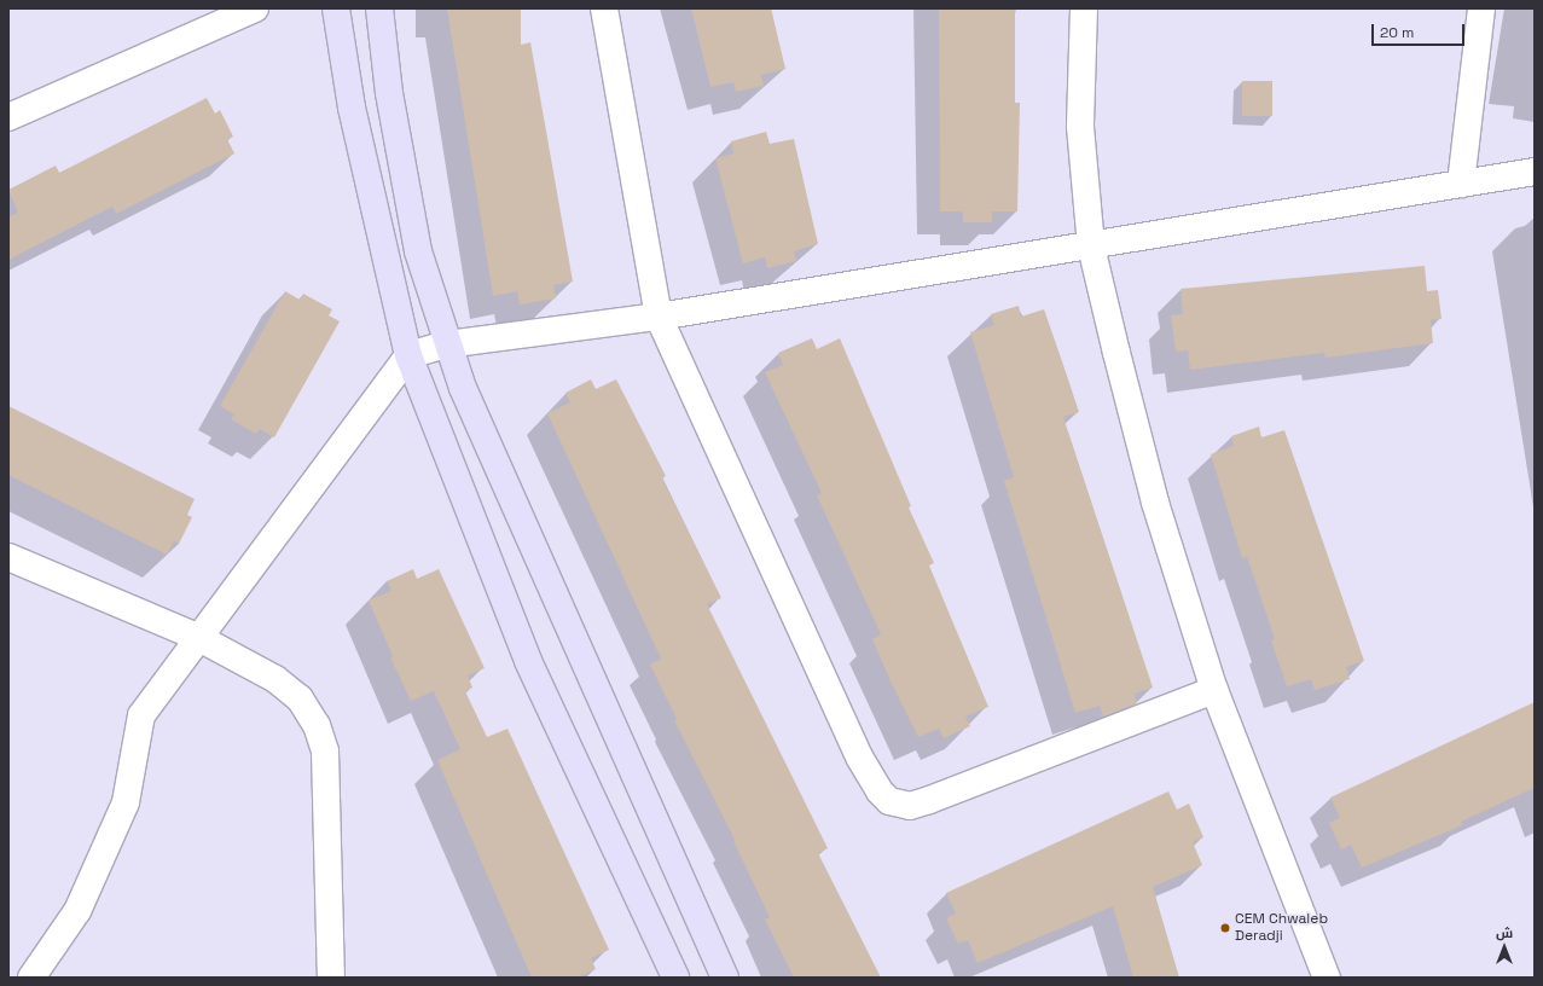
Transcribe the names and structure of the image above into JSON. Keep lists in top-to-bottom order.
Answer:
{
  "places": ["CEM Chwaleb Deradji"],
  "scale_bar": "20 m",
  "north": "top"
}
